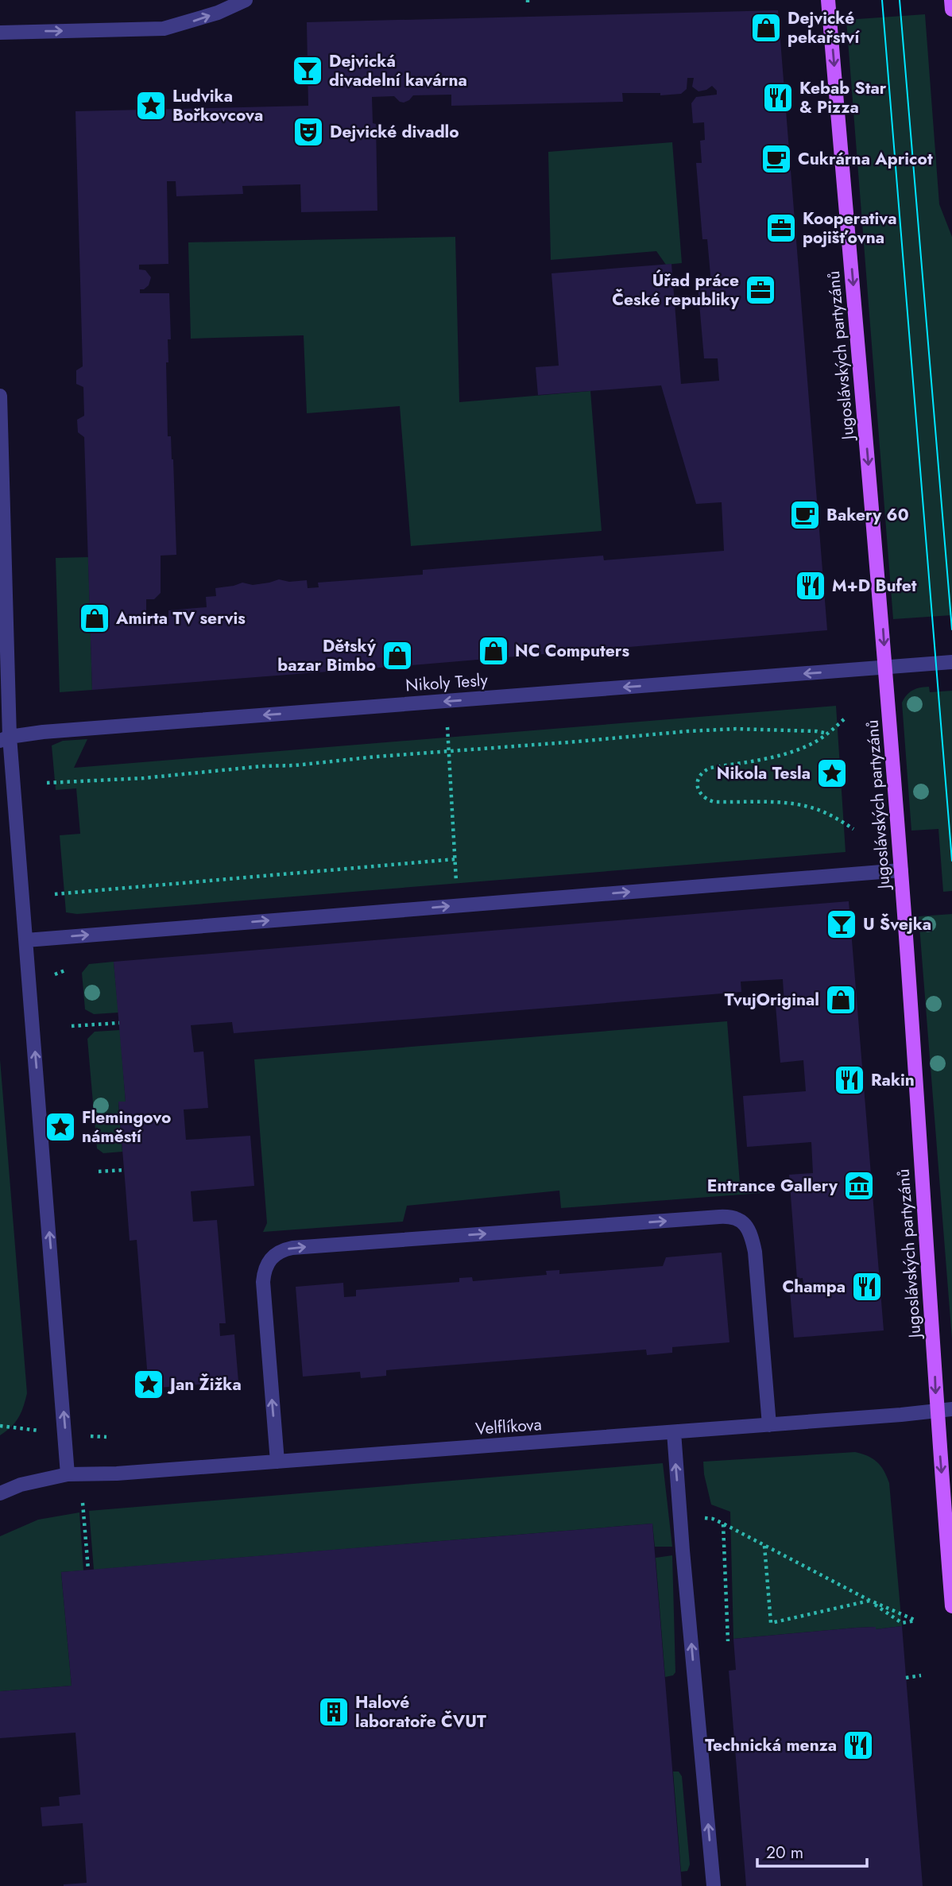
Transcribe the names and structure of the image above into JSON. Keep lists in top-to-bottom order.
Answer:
{
  "streets": {
    "main road": ["Jugoslávských partyzánů"],
    "street": ["Nikoly Tesly", "Velflíkova"]
  },
  "crossings": [
    ["Jugoslávských partyzánů", "Nikoly Tesly"],
    ["Jugoslávských partyzánů", "Velflíkova"]
  ],
  "one_way": ["Jugoslávských partyzánů", "Nikoly Tesly"],
  "places": {
    "shop": [
      "Dejvické pekařství",
      "Amirta TV servis",
      "NC Computers",
      "Dětský bazar Bimbo",
      "TvujOriginal"
    ],
    "bar": ["Dejvická divadelní kavárna", "U Švejka"],
    "restaurant": [
      "Kebab Star & Pizza",
      "M+D Bufet",
      "Rakin",
      "Champa",
      "Technická menza"
    ],
    "place": [
      "Ludvika Bořkovcova",
      "Nikola Tesla",
      "Flemingovo náměstí",
      "Jan Žižka"
    ],
    "theatre": ["Dejvické divadlo"],
    "cafe": ["Cukrárna Apricot", "Bakery 60"],
    "office": ["Kooperativa pojišťovna", "Úřad práce České republiky"],
    "museum": ["Entrance Gallery"],
    "building": ["Halové laboratoře ČVUT"]
  },
  "scale_bar": "20 m"
}
